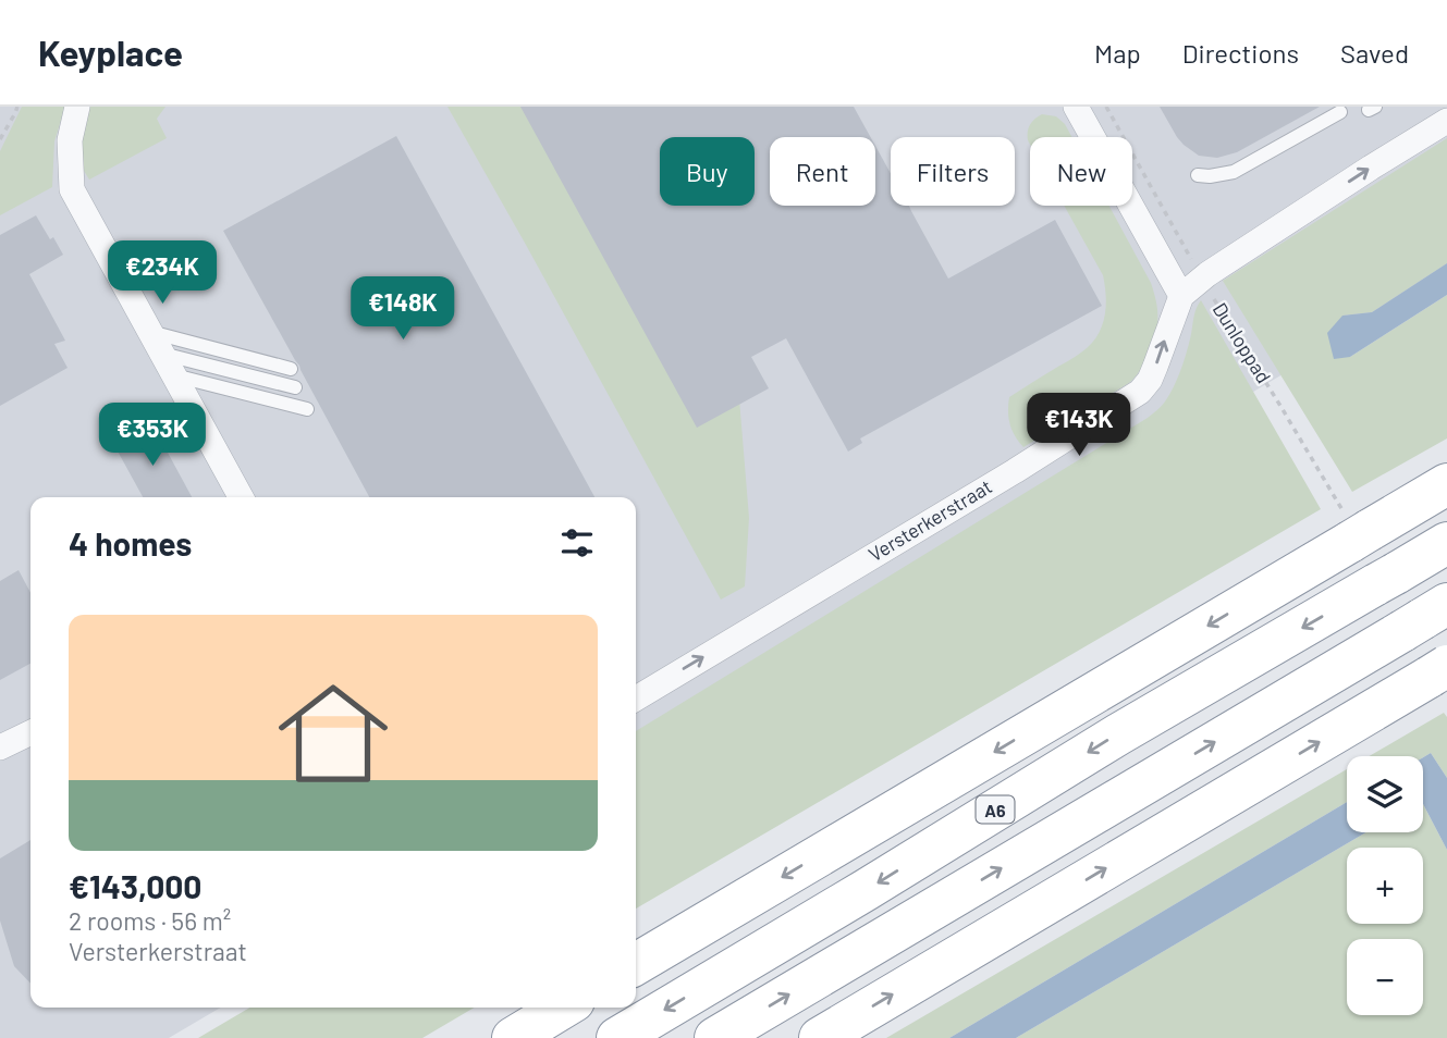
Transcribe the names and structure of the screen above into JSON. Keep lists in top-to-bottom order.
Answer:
{
  "streets": {
    "highway": ["A6"],
    "street": ["Versterkerstraat"],
    "path": ["Dunloppad"]
  },
  "one_way": ["Versterkerstraat"],
  "page": {
    "header": "Keyplace",
    "nav": ["Map", "Directions", "Saved"],
    "chip": [
      "Buy",
      "Rent",
      "Filters",
      "New"
    ],
    "price": [
      "€234K",
      "€148K",
      "€143K",
      "€353K"
    ],
    "heading": "4 homes",
    "list": [
      {
        "name": "€143,000",
        "note": "2 rooms · 56 m² · Versterkerstraat"
      }
    ],
    "map_buttons": ["+", "−"]
  }
}
